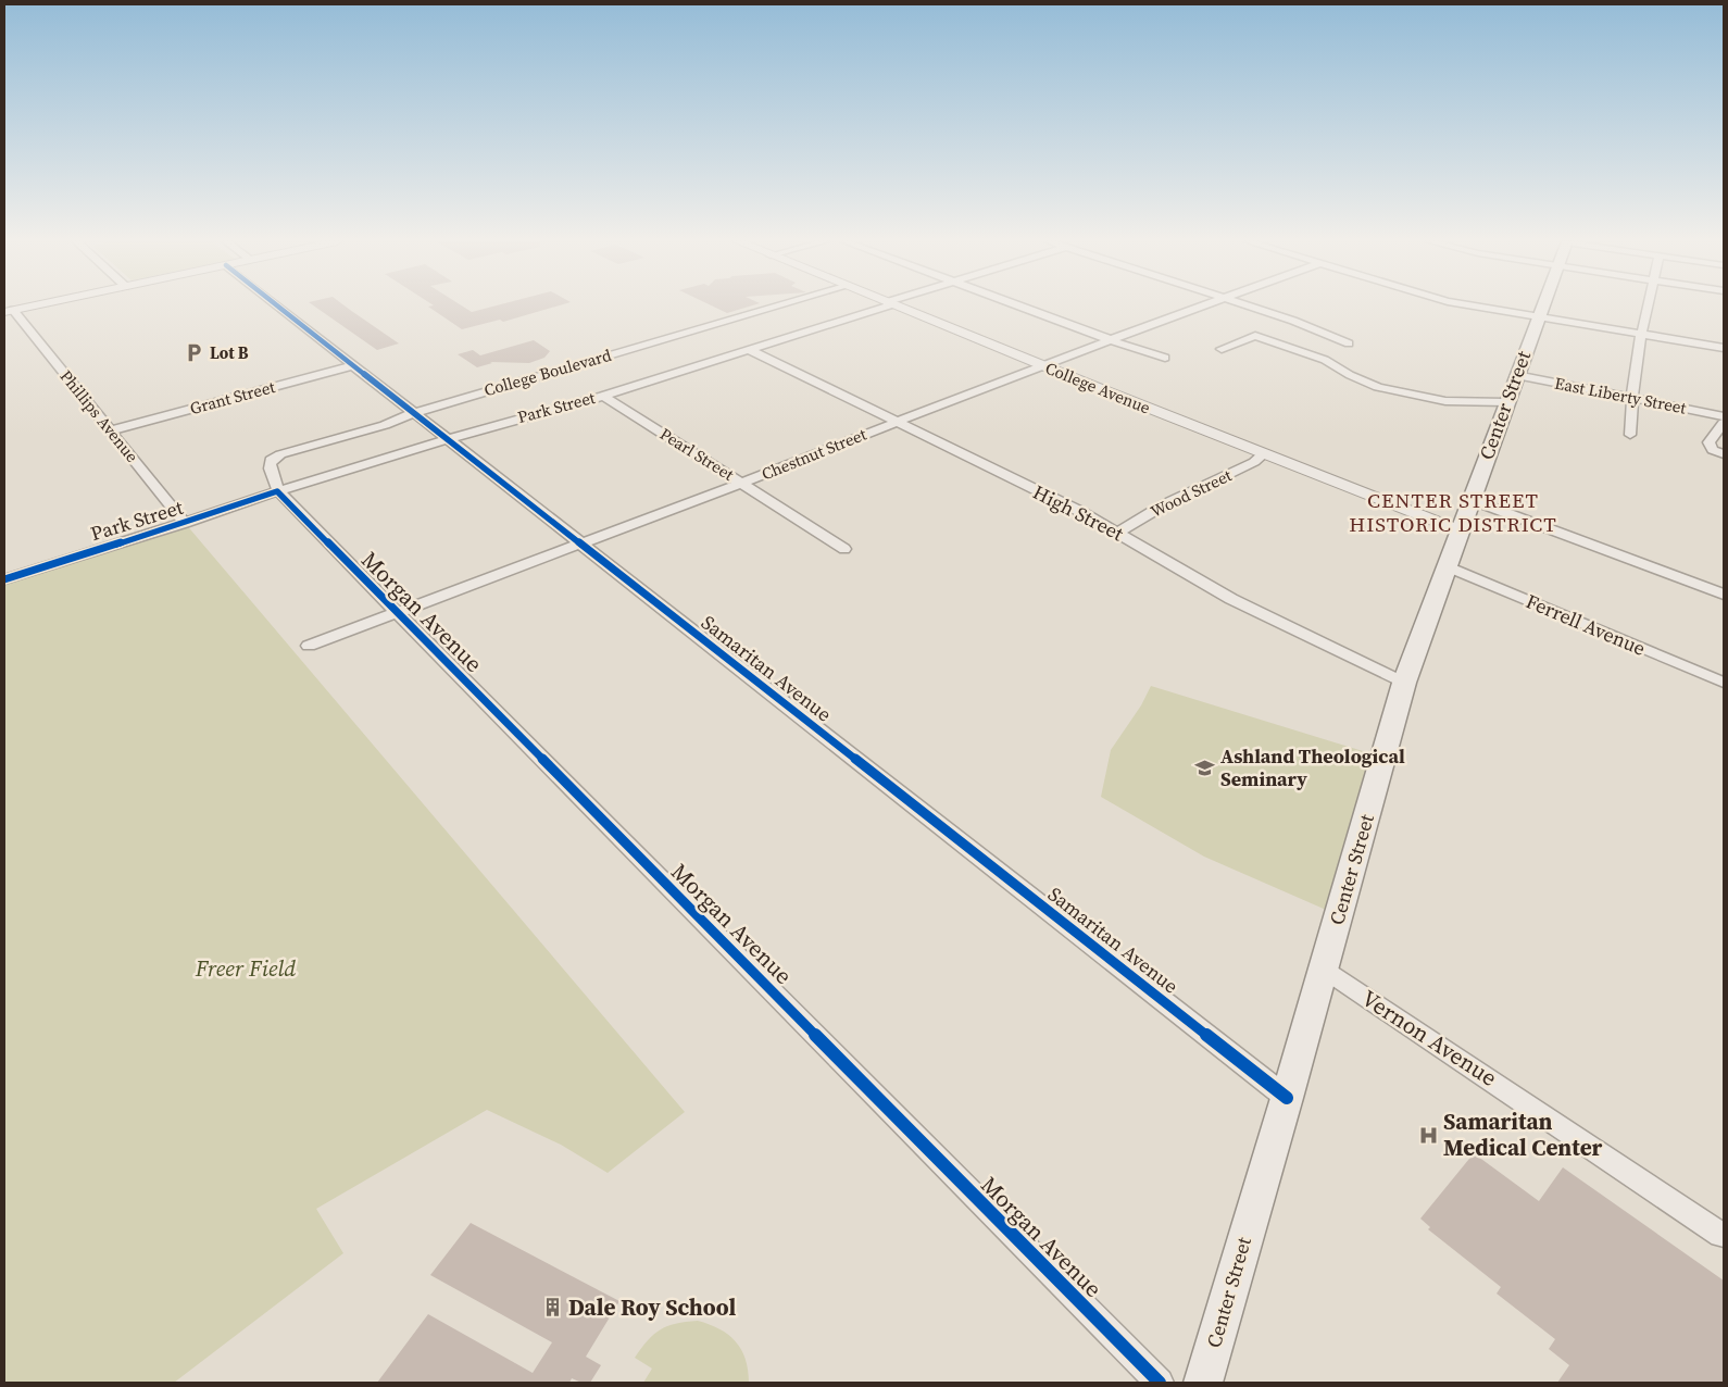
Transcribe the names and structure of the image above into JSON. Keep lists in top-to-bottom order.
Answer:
{
  "streets": {
    "main road": ["Center Street"],
    "street": [
      "College Boulevard",
      "College Avenue",
      "East Liberty Street",
      "Grant Street",
      "Park Street",
      "Phillips Avenue",
      "Pearl Street",
      "Chestnut Street",
      "Wood Street",
      "High Street",
      "Morgan Avenue",
      "Ferrell Avenue",
      "Samaritan Avenue",
      "Vernon Avenue"
    ]
  },
  "crossings": [
    ["College Boulevard", "Morgan Avenue"],
    ["College Boulevard", "Samaritan Avenue"],
    ["College Avenue", "Center Street"],
    ["College Avenue", "Chestnut Street"],
    ["College Avenue", "Wood Street"],
    ["East Liberty Street", "Center Street"],
    ["Grant Street", "Phillips Avenue"],
    ["Grant Street", "Samaritan Avenue"],
    ["Center Street", "High Street"],
    ["Center Street", "Ferrell Avenue"],
    ["Center Street", "Samaritan Avenue"],
    ["Center Street", "Vernon Avenue"],
    ["Park Street", "Phillips Avenue"],
    ["Park Street", "Pearl Street"],
    ["Park Street", "High Street"],
    ["Park Street", "Morgan Avenue"],
    ["Park Street", "Samaritan Avenue"],
    ["Pearl Street", "Chestnut Street"],
    ["Chestnut Street", "High Street"],
    ["Chestnut Street", "Morgan Avenue"],
    ["Chestnut Street", "Samaritan Avenue"],
    ["Wood Street", "High Street"]
  ],
  "districts": ["CENTER STREET HISTORIC DISTRICT"],
  "parks": ["Freer Field"],
  "places": {
    "parking": ["Lot B"],
    "school or university": ["Ashland Theological Seminary"],
    "hospital": ["Samaritan Medical Center"],
    "building": ["Dale Roy School"]
  }
}
